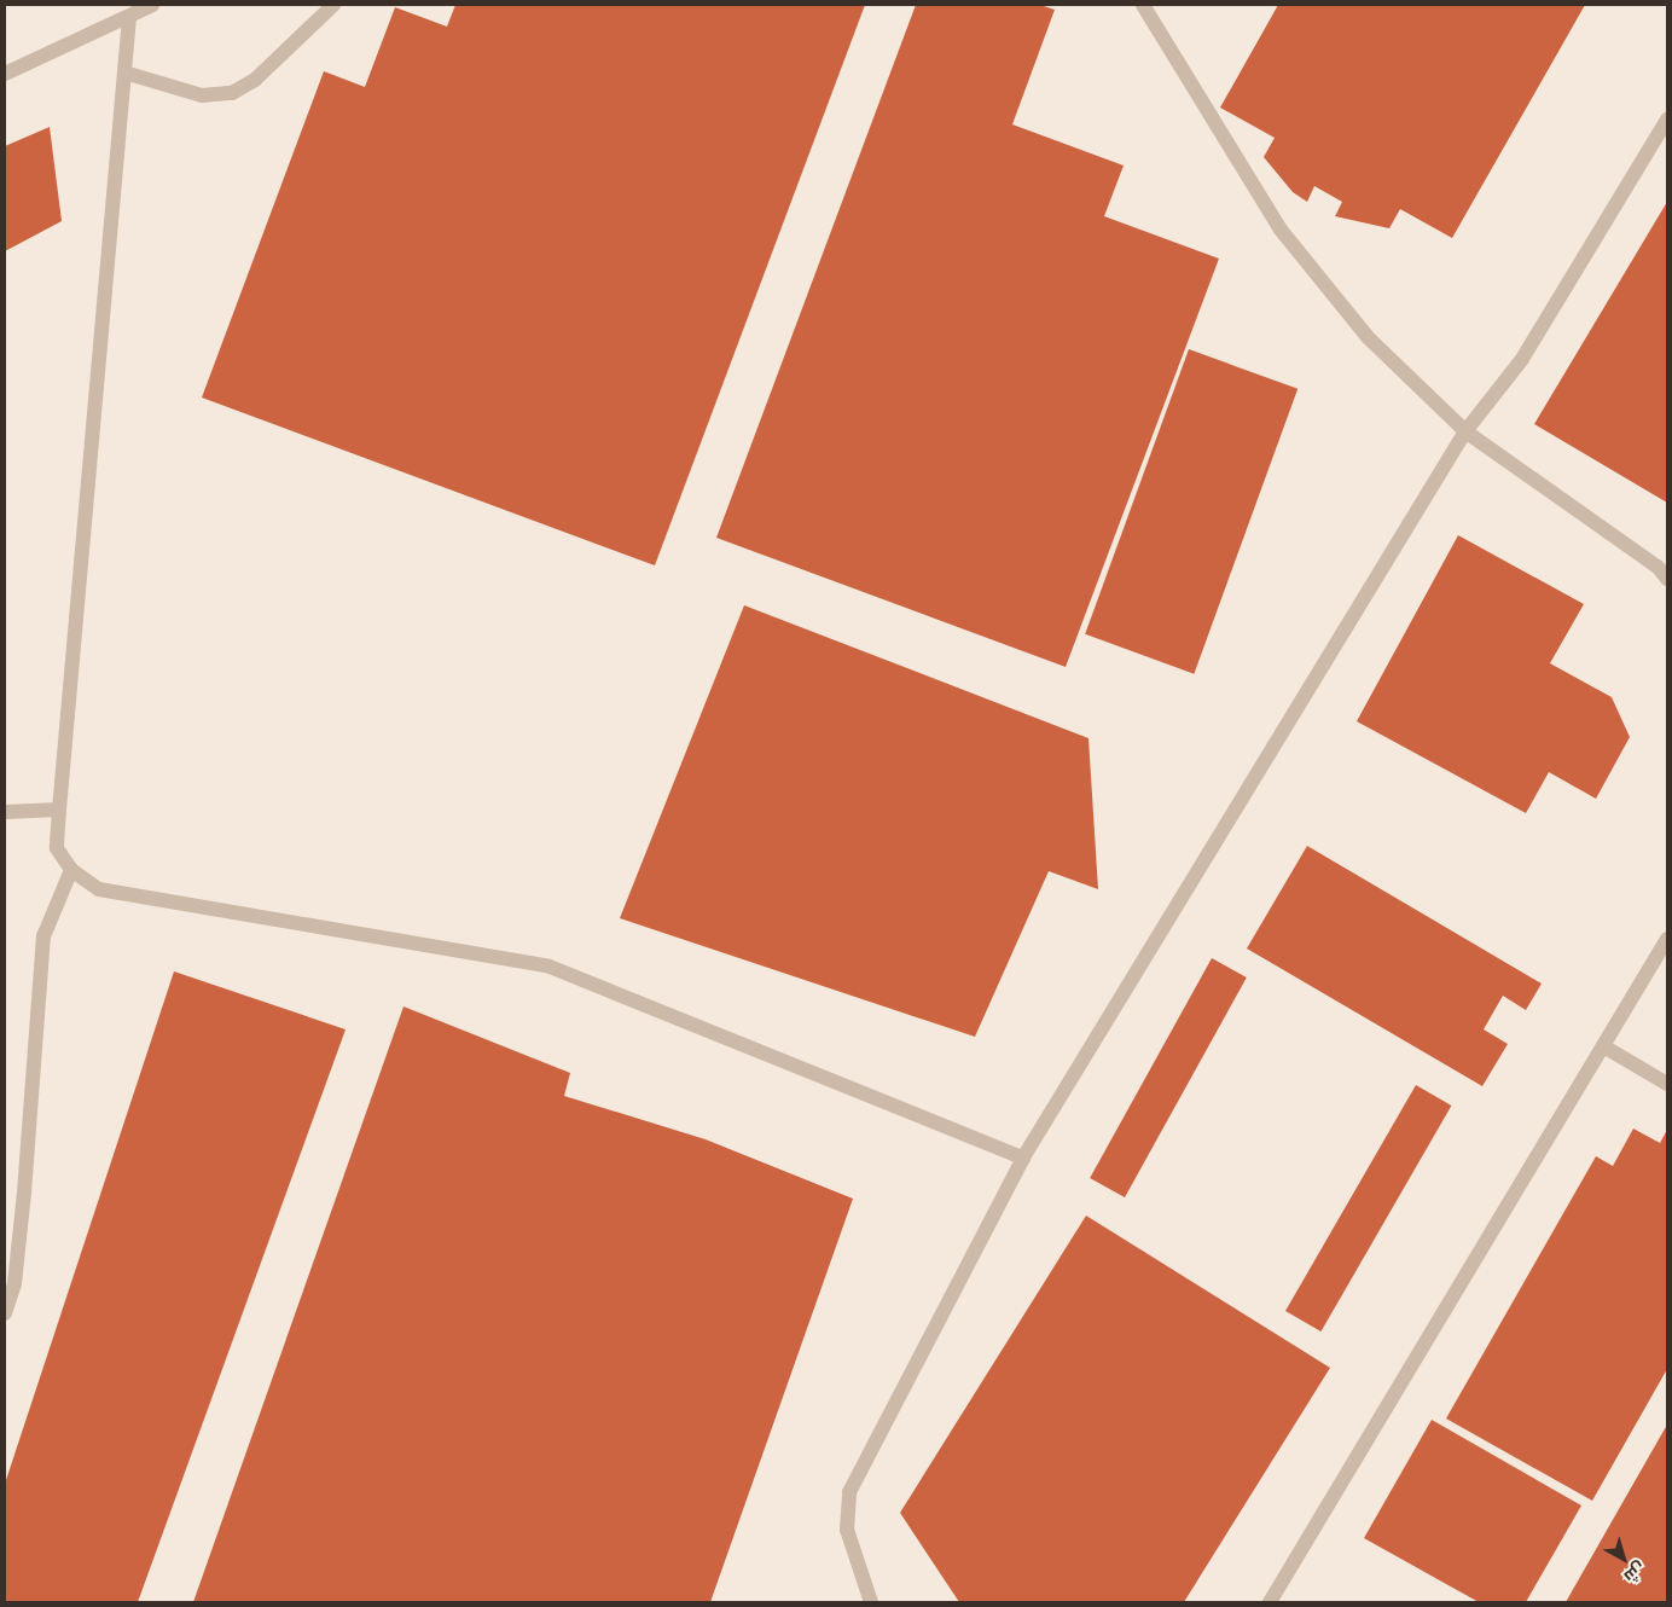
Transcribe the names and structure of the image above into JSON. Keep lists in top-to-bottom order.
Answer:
{
  "north": "bottom right"
}
